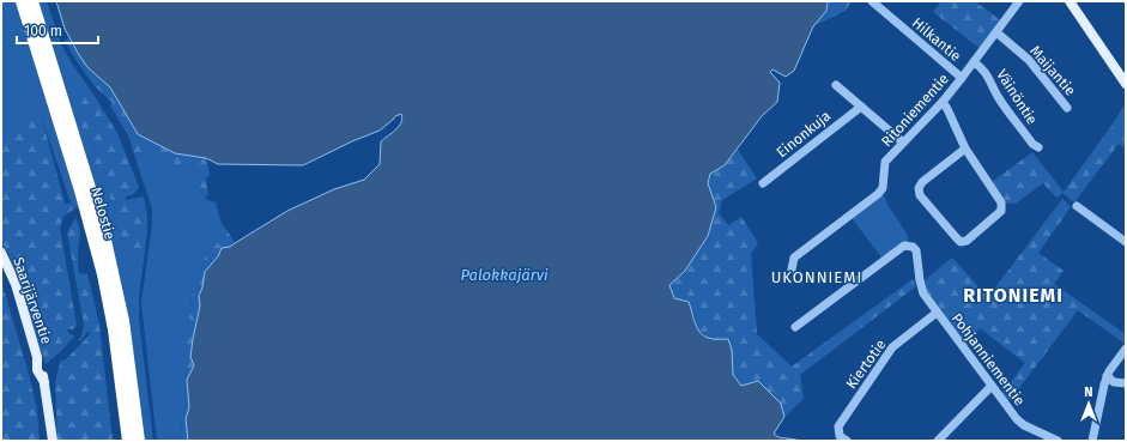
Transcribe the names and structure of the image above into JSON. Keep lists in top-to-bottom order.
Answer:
{
  "streets": {
    "highway": ["Nelostie"],
    "main road": ["Saarijärventie"],
    "street": [
      "Hilkantie",
      "Maijantie",
      "Väinöntie",
      "Ritoniementie",
      "Einonkuja",
      "Pohjanniementie",
      "Kiertotie"
    ]
  },
  "crossings": [
    ["Hilkantie", "Ritoniementie"],
    ["Maijantie", "Ritoniementie"],
    ["Väinöntie", "Ritoniementie"],
    ["Pohjanniementie", "Kiertotie"]
  ],
  "districts": ["UKONNIEMI", "RITONIEMI"],
  "water": ["Palokkajärvi"],
  "scale_bar": "100 m",
  "north": "top"
}
